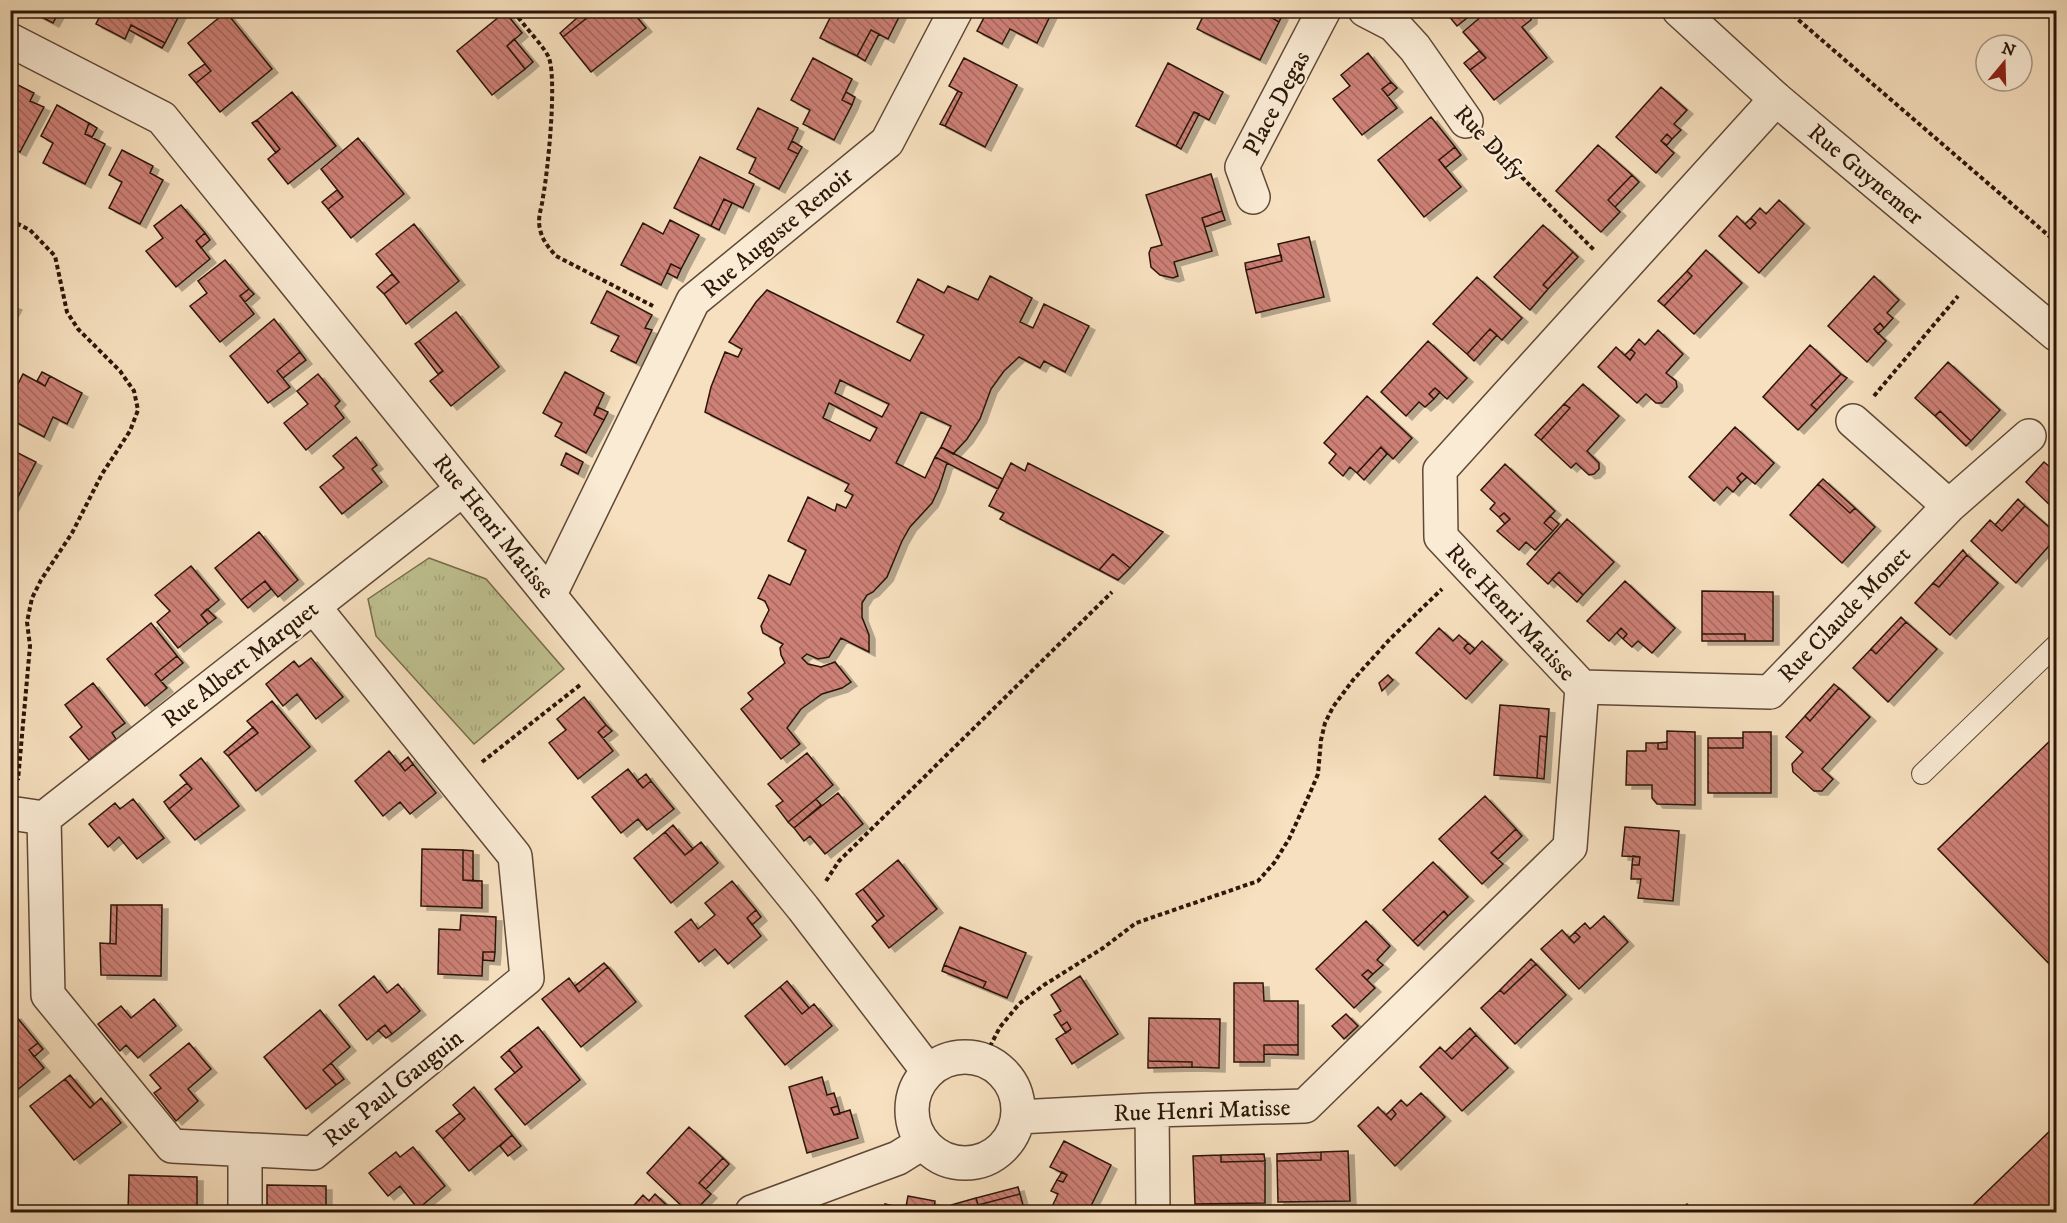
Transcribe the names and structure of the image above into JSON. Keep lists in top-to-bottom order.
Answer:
{
  "streets": {
    "street": [
      "Place Degas",
      "Rue Dufy",
      "Rue Guynemer",
      "Rue Auguste Renoir",
      "Rue Henri Matisse",
      "Rue Claude Monet",
      "Rue Albert Marquet",
      "Rue Paul Gauguin"
    ]
  },
  "crossings": [
    ["Rue Dufy", "Rue Henri Matisse"],
    ["Rue Guynemer", "Rue Henri Matisse"],
    ["Rue Auguste Renoir", "Rue Henri Matisse"],
    ["Rue Henri Matisse", "Rue Claude Monet"],
    ["Rue Henri Matisse", "Rue Albert Marquet"],
    ["Rue Albert Marquet", "Rue Paul Gauguin"]
  ],
  "north": "top"
}
